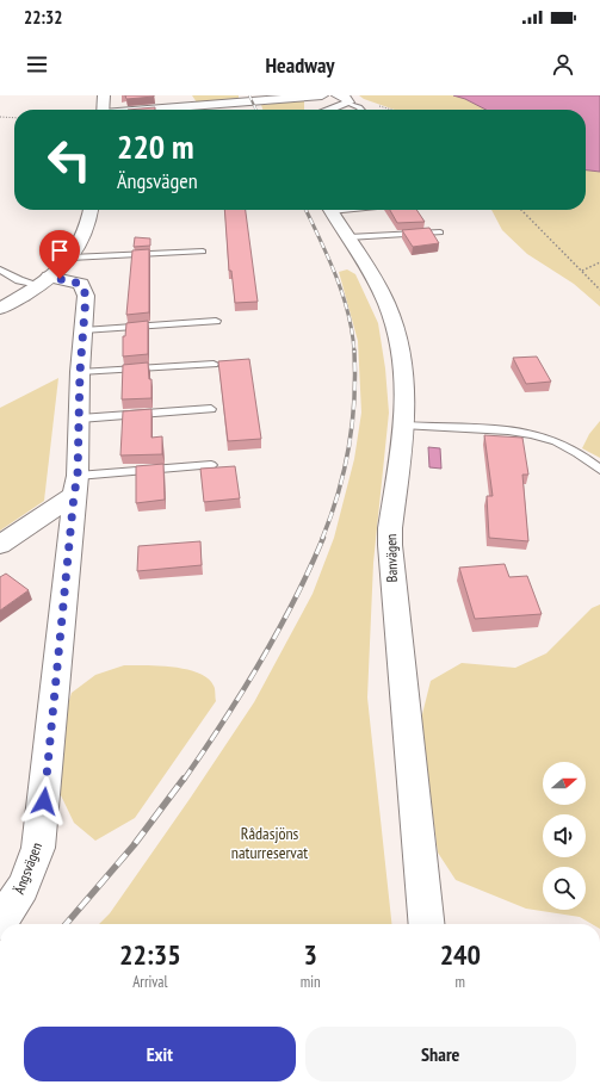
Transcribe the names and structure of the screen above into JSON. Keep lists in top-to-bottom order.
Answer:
{
  "streets": {
    "street": ["Banvägen", "Ängsvägen"]
  },
  "parks": ["Rådasjöns naturreservat"],
  "north": "right",
  "page": {
    "status": "22:32",
    "header": "Headway",
    "turn": ["220 m", "Ängsvägen"],
    "eta": [
      "22:35",
      "Arrival",
      "3",
      "min",
      "240",
      "m"
    ],
    "buttons": ["Exit", "Share"]
  }
}
